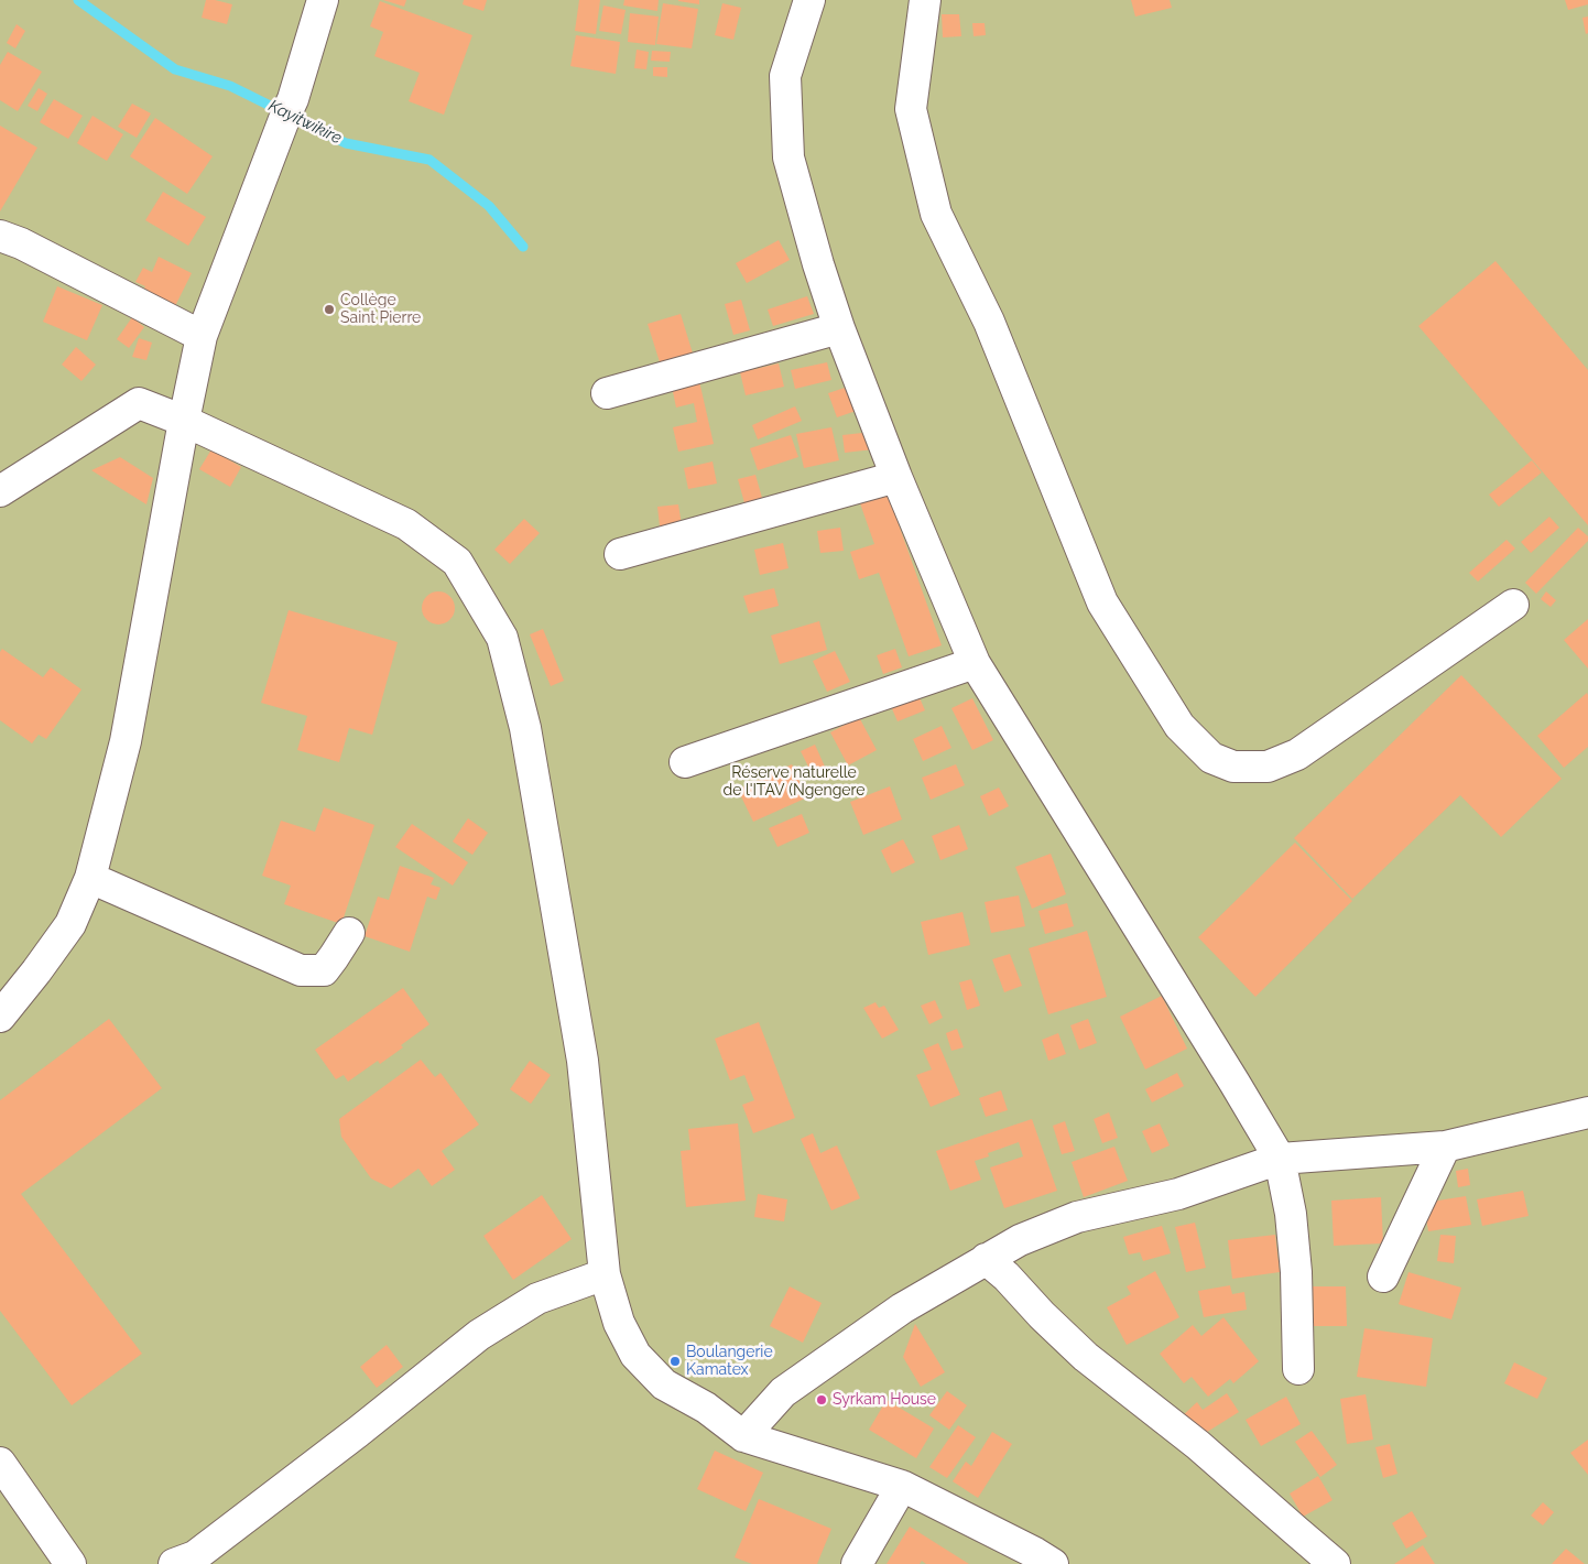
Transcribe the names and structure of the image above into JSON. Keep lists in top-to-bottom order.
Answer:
{
  "water": ["Kayitwikire"],
  "parks": ["Réserve naturelle de l'ITAV (Ngengere"],
  "places": ["Collège Saint Pierre", "Boulangerie Kamatex", "Syrkam House"]
}
